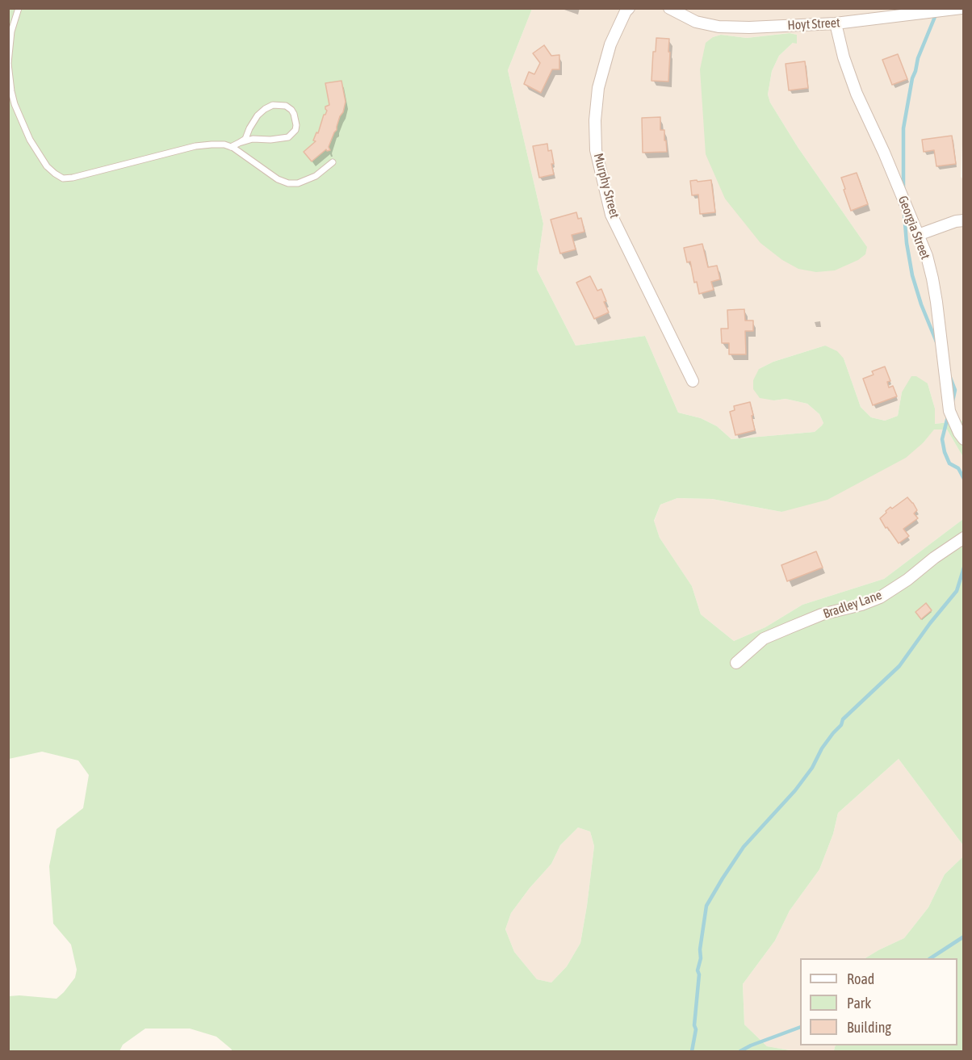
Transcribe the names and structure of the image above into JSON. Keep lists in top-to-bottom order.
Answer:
{
  "streets": {
    "street": [
      "Hoyt Street",
      "Murphy Street",
      "Georgia Street",
      "Bradley Lane"
    ]
  },
  "crossings": [
    ["Hoyt Street", "Georgia Street"]
  ],
  "legend": ["Road", "Park", "Building"]
}
